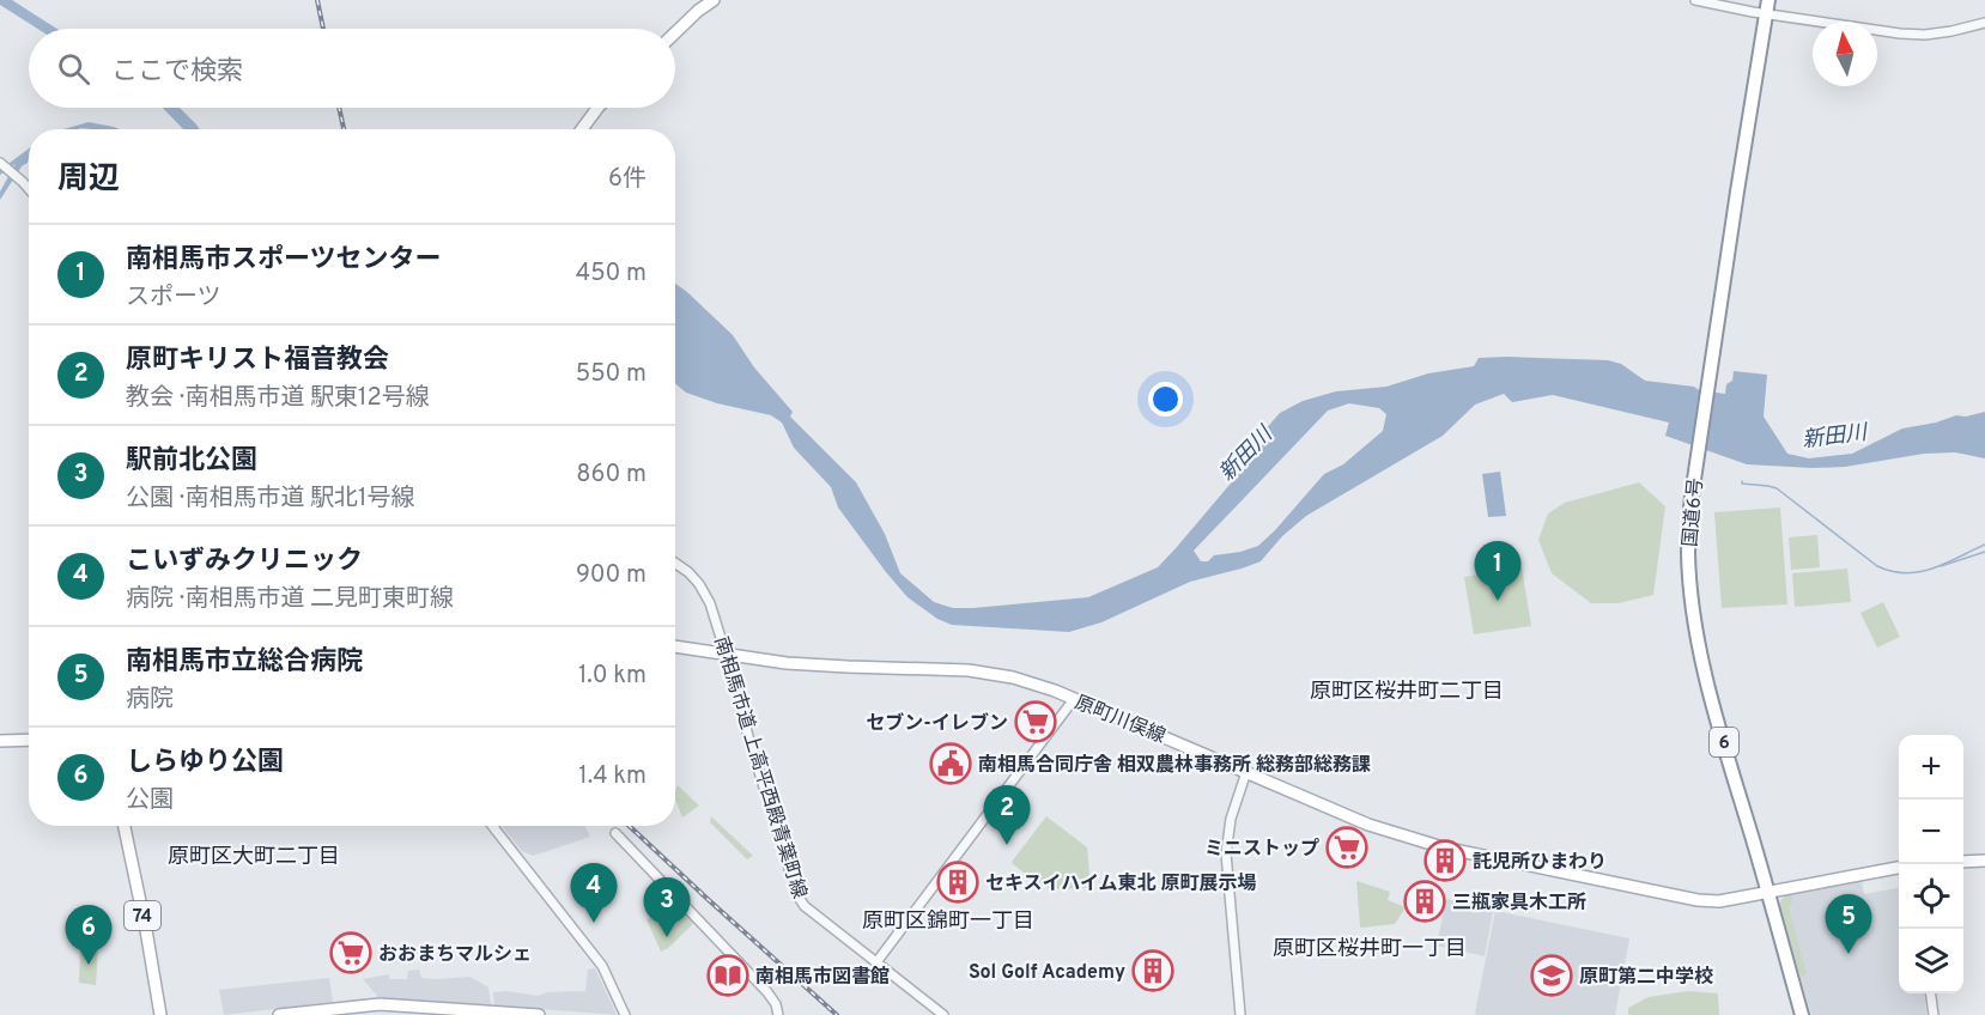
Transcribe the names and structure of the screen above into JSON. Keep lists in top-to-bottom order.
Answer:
{
  "streets": {
    "highway": ["国道6号", "6"],
    "main road": ["原町川俣線", "74"],
    "street": ["南相馬市道 上高平西殿青葉町線"]
  },
  "crossings": [
    ["国道6号", "原町川俣線"],
    ["原町川俣線", "南相馬市道 上高平西殿青葉町線"]
  ],
  "districts": [
    "原町区桜井町二丁目",
    "原町区大町二丁目",
    "原町区錦町一丁目",
    "原町区桜井町一丁目"
  ],
  "water": ["新田川"],
  "places": {
    "supermarket": ["セブン-イレブン", "ミニストップ", "おおまちマルシェ"],
    "public building": ["南相馬合同庁舎 相双農林事務所 総務部総務課"],
    "building": [
      "託児所ひまわり",
      "セキスイハイム東北 原町展示場",
      "三瓶家具木工所",
      "Sol Golf Academy"
    ],
    "library": ["南相馬市図書館"],
    "school or university": ["原町第二中学校"]
  },
  "north": "top",
  "page": {
    "search": "ここで検索",
    "heading": ["周辺", "6件"],
    "list": [
      {
        "mark": "1",
        "name": "南相馬市スポーツセンター",
        "note": "スポーツ",
        "value": "450 m"
      },
      {
        "mark": "2",
        "name": "原町キリスト福音教会",
        "note": "教会 · 南相馬市道 駅東12号線",
        "value": "550 m"
      },
      {
        "mark": "3",
        "name": "駅前北公園",
        "note": "公園 · 南相馬市道 駅北1号線",
        "value": "860 m"
      },
      {
        "mark": "4",
        "name": "こいずみクリニック",
        "note": "病院 · 南相馬市道 二見町東町線",
        "value": "900 m"
      },
      {
        "mark": "5",
        "name": "南相馬市立総合病院",
        "note": "病院",
        "value": "1.0 km"
      },
      {
        "mark": "6",
        "name": "しらゆり公園",
        "note": "公園",
        "value": "1.4 km"
      }
    ],
    "pins": [
      "1",
      "2",
      "4",
      "3",
      "5",
      "6"
    ],
    "map_buttons": ["+", "−"]
  }
}
